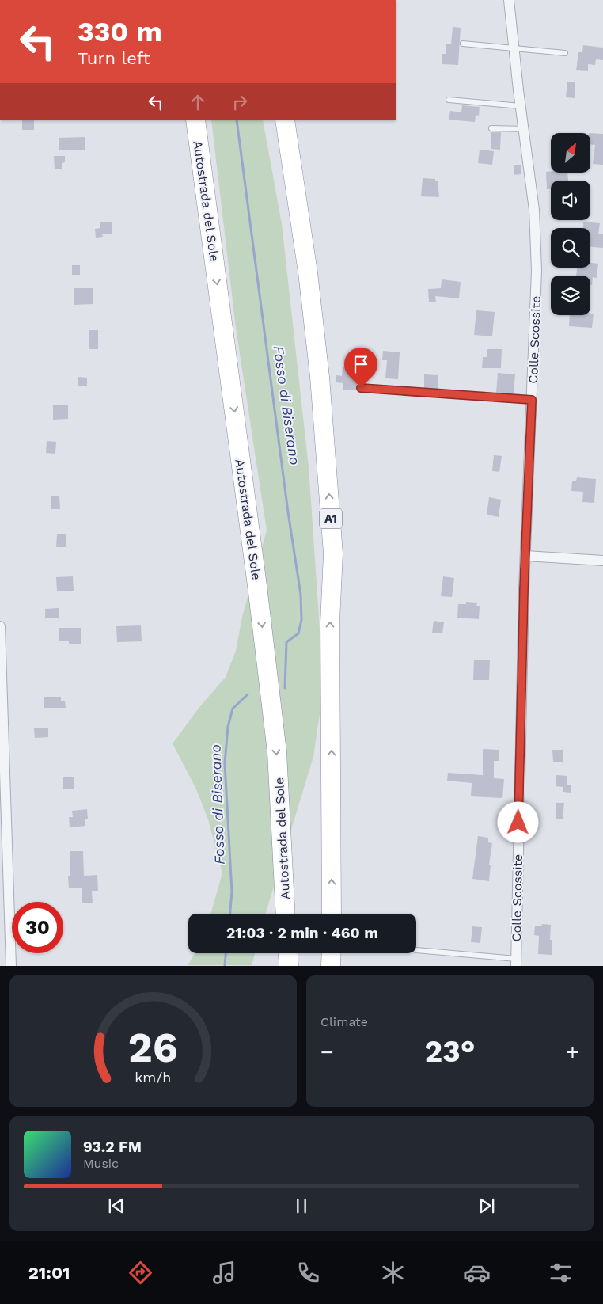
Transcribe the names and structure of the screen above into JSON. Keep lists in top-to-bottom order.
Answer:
{
  "streets": {
    "highway": ["Autostrada del Sole", "A1"],
    "street": ["Colle Scossite"]
  },
  "water": ["Fosso di Biserano"],
  "north": "top right",
  "page": {
    "turn": ["330 m", "Turn left"],
    "limit": "30",
    "trip": "21:03 · 2 min · 460 m",
    "tile": "Climate",
    "heat": ["−", "23°", "+"],
    "song": ["93.2 FM", "Music"],
    "tabs": "21:01",
    "gauge": ["26", "km/h"]
  }
}
